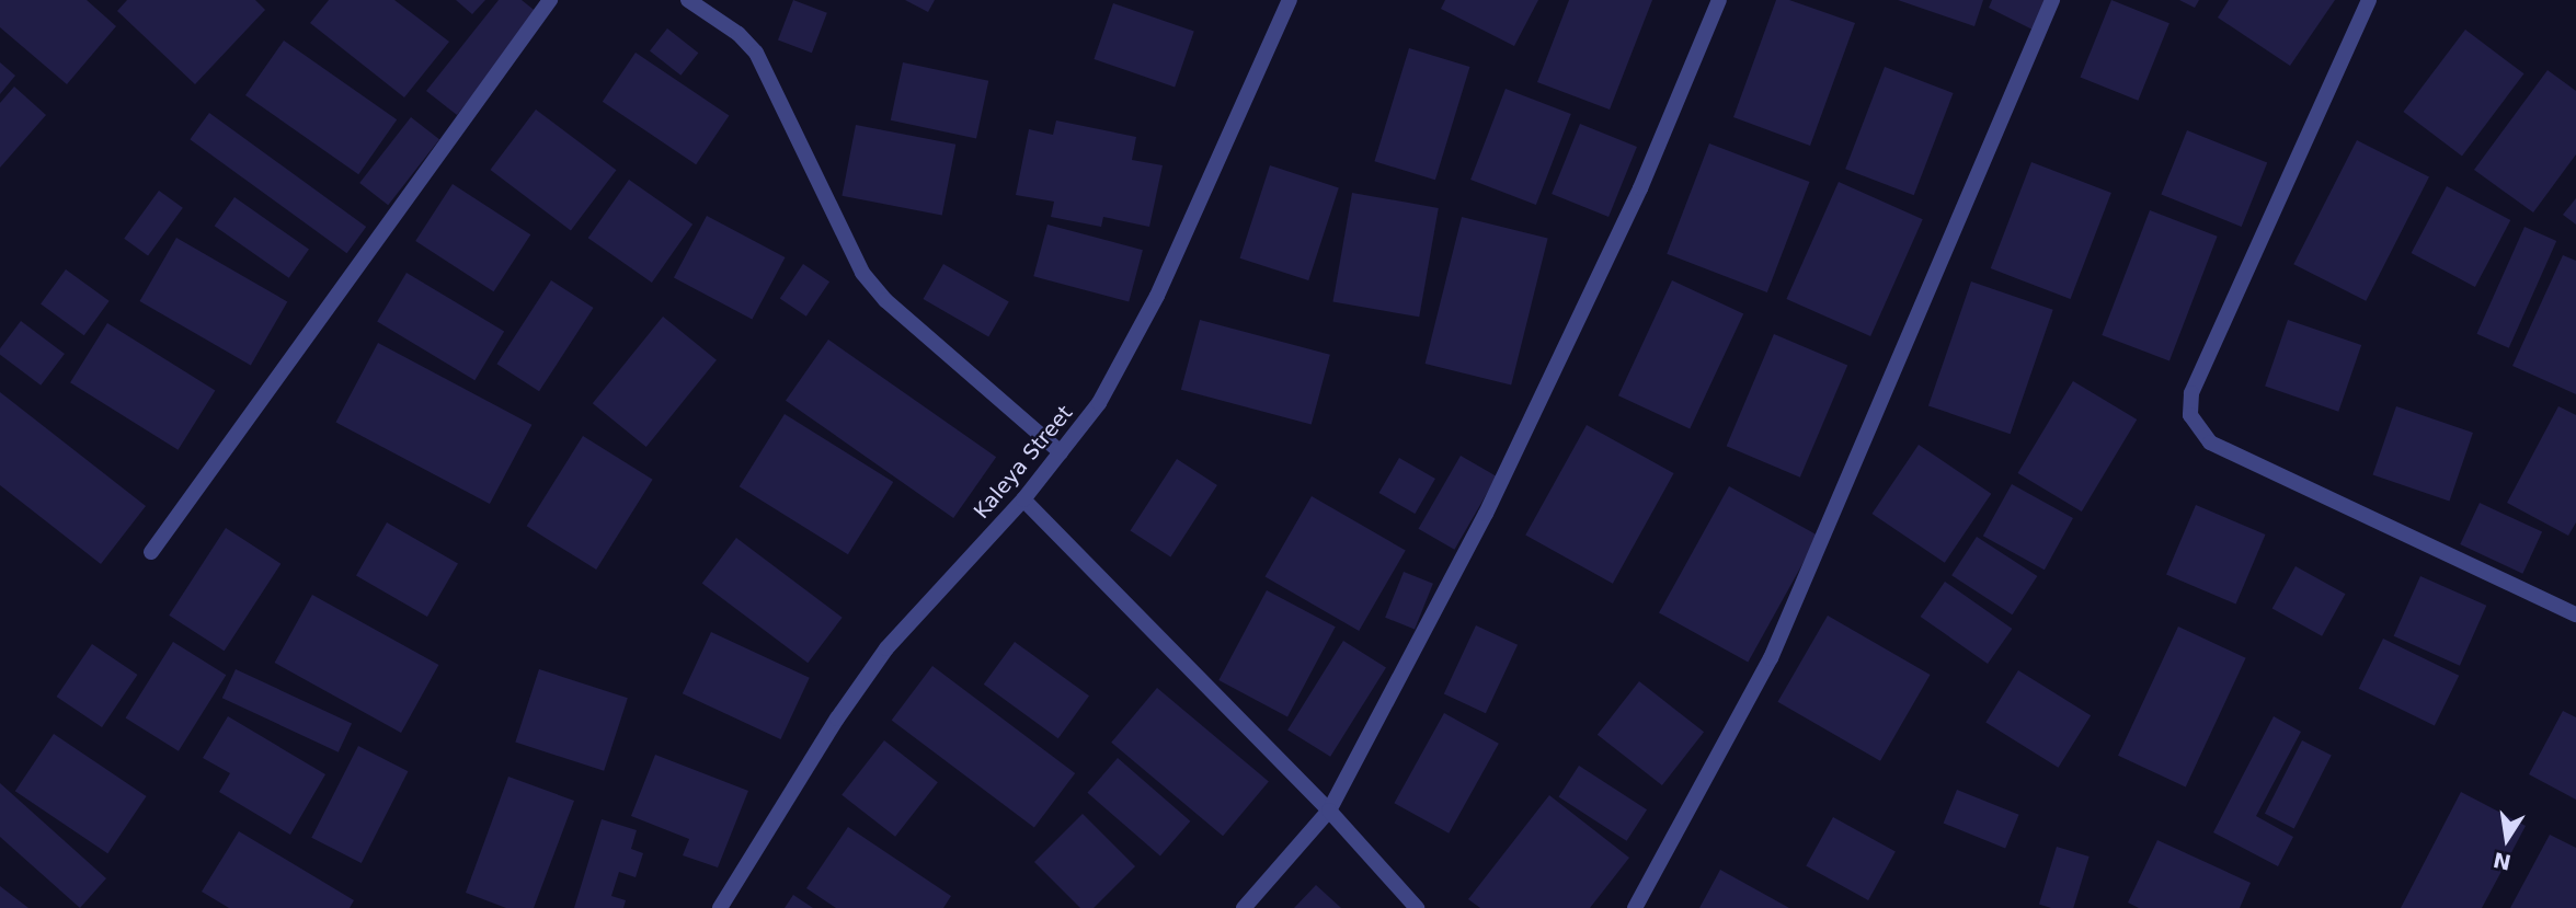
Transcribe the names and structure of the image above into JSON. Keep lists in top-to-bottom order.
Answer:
{
  "streets": {
    "street": ["Kaleya Street"]
  },
  "north": "bottom"
}
